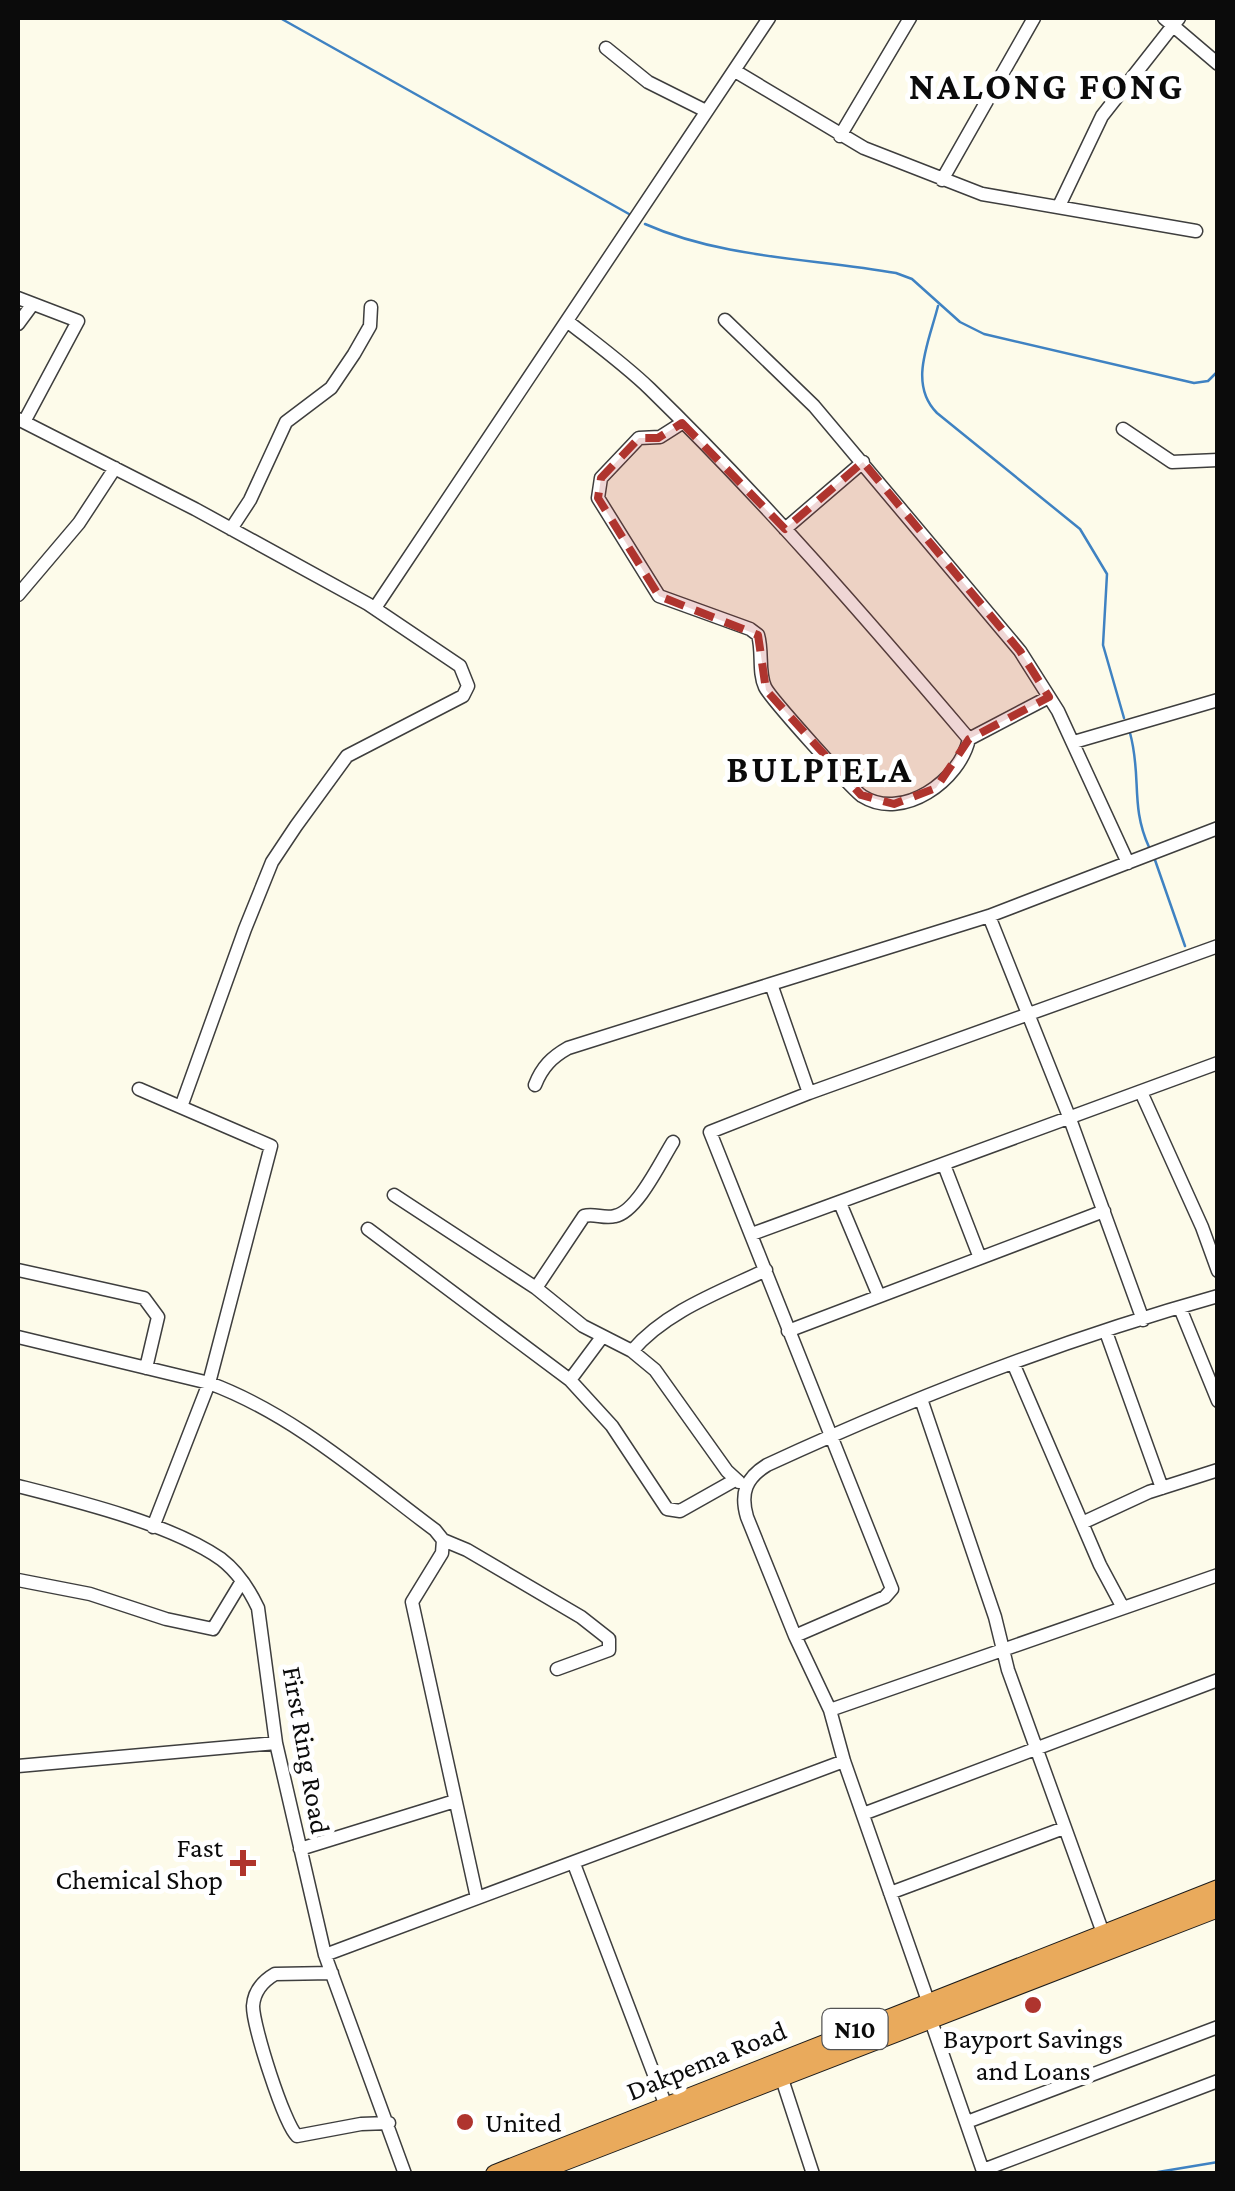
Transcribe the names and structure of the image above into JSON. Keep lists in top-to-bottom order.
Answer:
{
  "streets": {
    "highway": ["N10", "Dakpema Road"],
    "street": ["First Ring Road"]
  },
  "districts": ["NALONG FONG", "BULPIELA"],
  "places": {
    "health": ["Fast Chemical Shop"],
    "other": ["Bayport Savings and Loans", "United"]
  }
}
